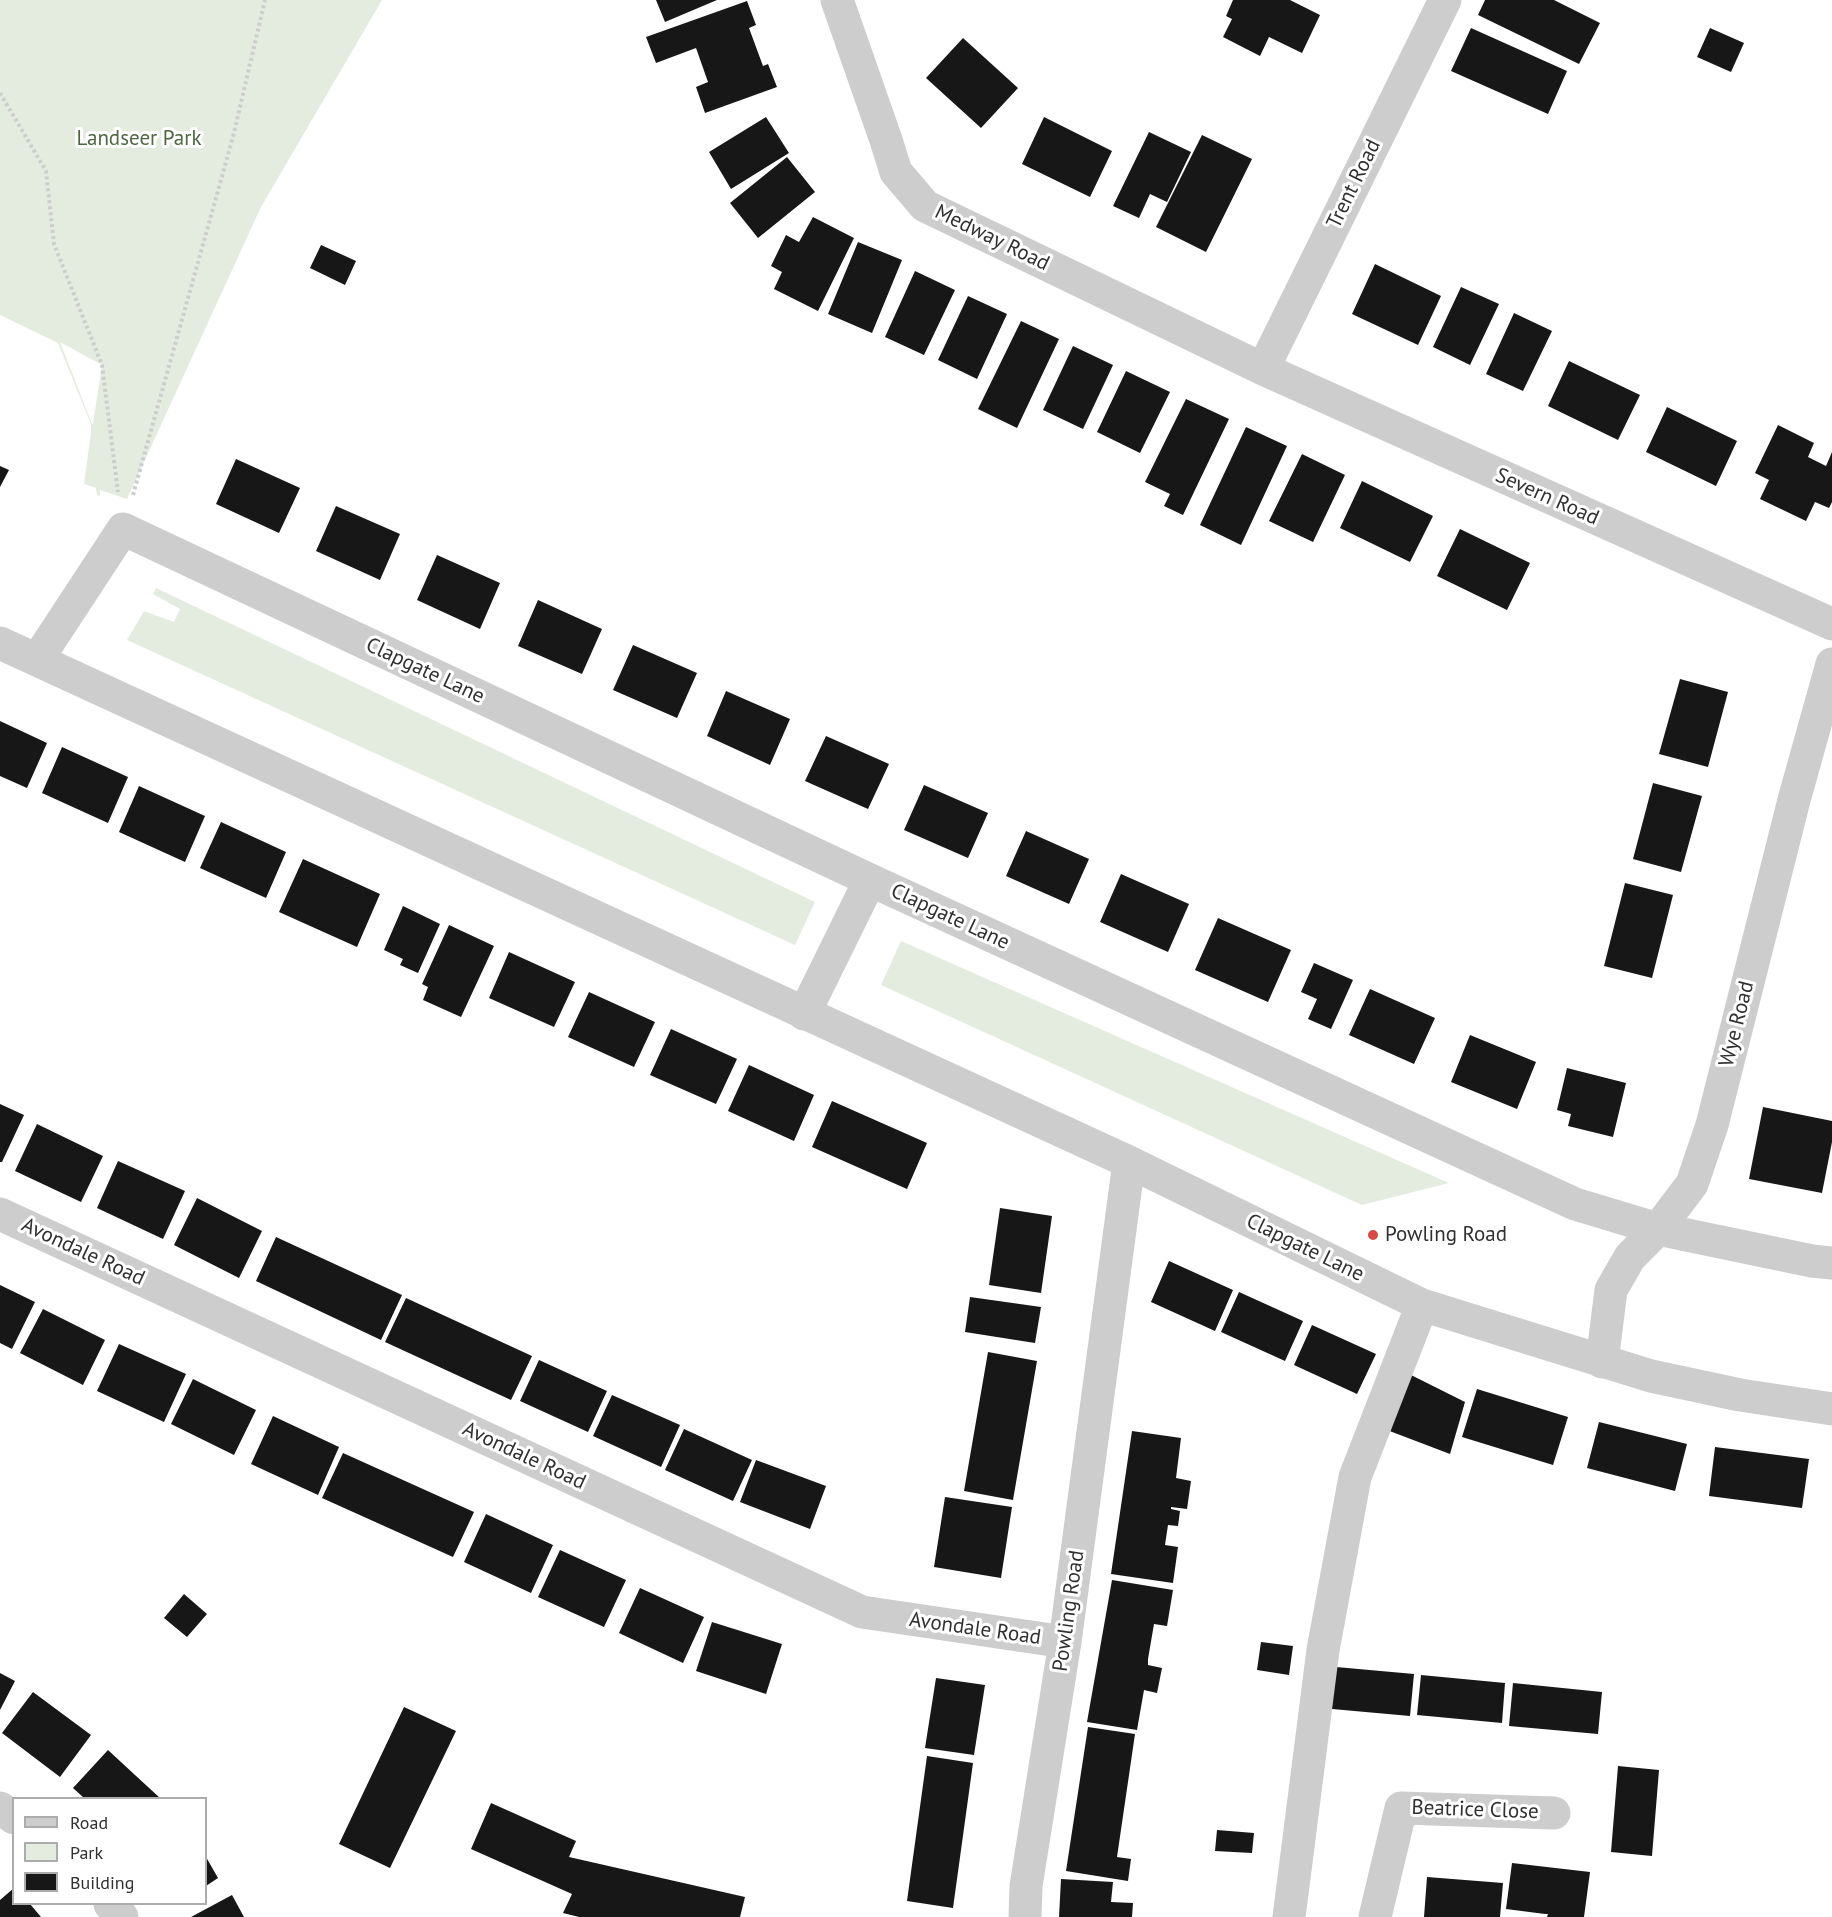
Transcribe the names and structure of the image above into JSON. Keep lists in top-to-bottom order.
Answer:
{
  "streets": {
    "street": [
      "Trent Road",
      "Medway Road",
      "Severn Road",
      "Clapgate Lane",
      "Wye Road",
      "Avondale Road",
      "Powling Road",
      "Beatrice Close"
    ]
  },
  "crossings": [
    ["Trent Road", "Medway Road"],
    ["Trent Road", "Severn Road"],
    ["Medway Road", "Severn Road"],
    ["Clapgate Lane", "Wye Road"],
    ["Clapgate Lane", "Powling Road"],
    ["Avondale Road", "Powling Road"]
  ],
  "parks": ["Landseer Park"],
  "places": ["Powling Road"],
  "legend": ["Road", "Park", "Building"]
}
